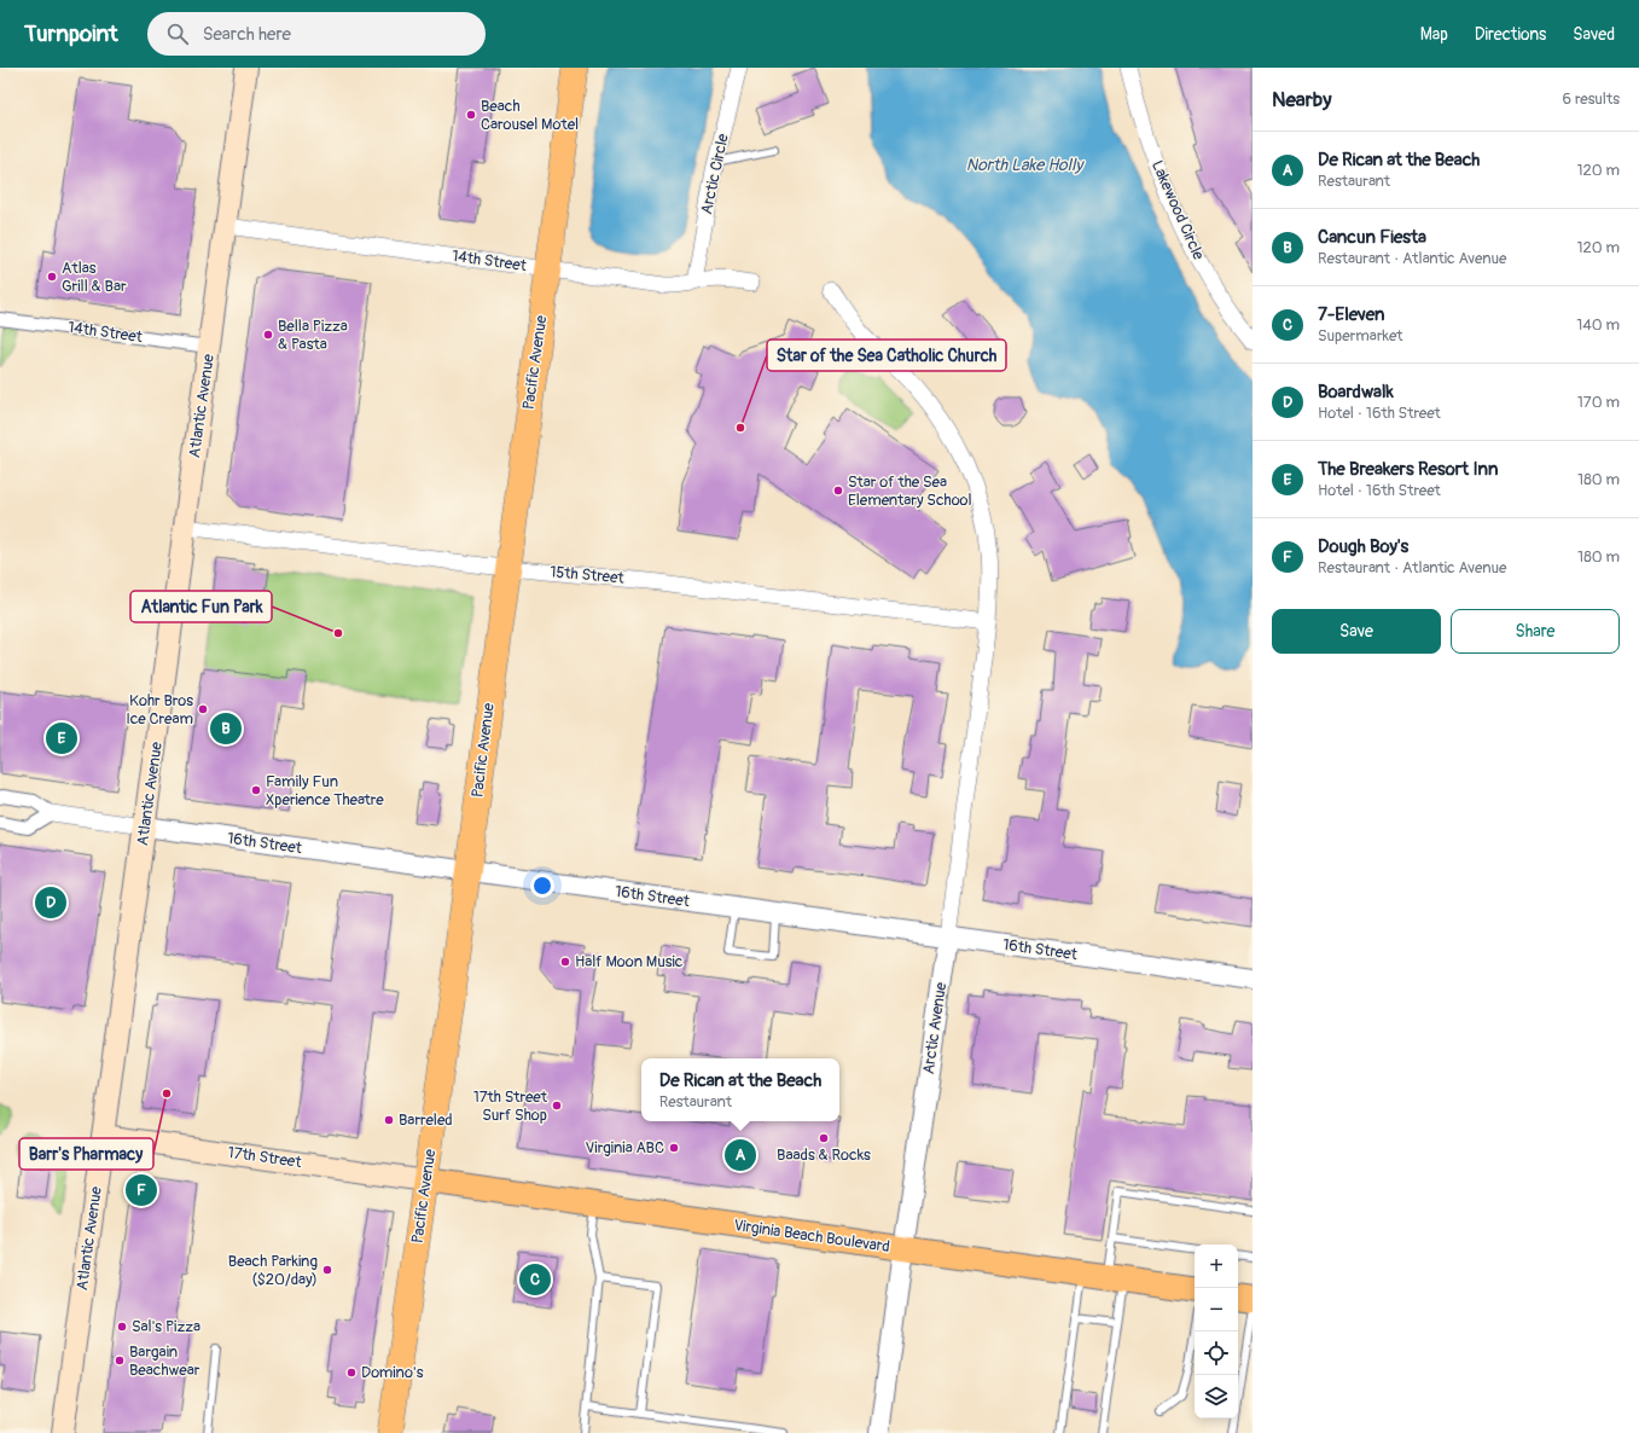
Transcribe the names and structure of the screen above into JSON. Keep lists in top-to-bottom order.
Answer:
{
  "streets": {
    "highway": ["Pacific Avenue"],
    "main road": ["Atlantic Avenue", "17th Street", "Virginia Beach Boulevard"],
    "street": [
      "Arctic Circle",
      "Lakewood Circle",
      "14th Street",
      "15th Street",
      "16th Street",
      "Arctic Avenue"
    ]
  },
  "crossings": [
    ["Arctic Circle", "14th Street"],
    ["14th Street", "Pacific Avenue"],
    ["14th Street", "Atlantic Avenue"],
    ["Pacific Avenue", "15th Street"],
    ["Pacific Avenue", "16th Street"],
    ["Pacific Avenue", "17th Street"],
    ["Pacific Avenue", "Virginia Beach Boulevard"],
    ["Atlantic Avenue", "15th Street"],
    ["Atlantic Avenue", "16th Street"],
    ["Atlantic Avenue", "17th Street"],
    ["15th Street", "Arctic Avenue"],
    ["16th Street", "Arctic Avenue"],
    ["Arctic Avenue", "Virginia Beach Boulevard"],
    ["17th Street", "Virginia Beach Boulevard"]
  ],
  "water": ["North Lake Holly"],
  "places": [
    "Beach Carousel Motel",
    "Atlas Grill & Bar",
    "Bella Pizza & Pasta",
    "Star of the Sea Catholic Church",
    "Star of the Sea Elementary School",
    "Atlantic Fun Park",
    "Kohr Bros Ice Cream",
    "Family Fun Xperience Theatre",
    "Half Moon Music",
    "Barr's Pharmacy",
    "17th Street Surf Shop",
    "Barreled",
    "Baads & Rocks",
    "Virginia ABC",
    "Beach Parking ($20/day)",
    "Sal's Pizza",
    "Bargain Beachwear",
    "Domino's"
  ],
  "page": {
    "header": "Turnpoint",
    "search": "Search here",
    "nav": ["Map", "Directions", "Saved"],
    "heading": ["Nearby", "6 results"],
    "list": [
      {
        "mark": "A",
        "name": "De Rican at the Beach",
        "note": "Restaurant",
        "value": "120 m"
      },
      {
        "mark": "B",
        "name": "Cancun Fiesta",
        "note": "Restaurant · Atlantic Avenue",
        "value": "120 m"
      },
      {
        "mark": "C",
        "name": "7-Eleven",
        "note": "Supermarket",
        "value": "140 m"
      },
      {
        "mark": "D",
        "name": "Boardwalk",
        "note": "Hotel · 16th Street",
        "value": "170 m"
      },
      {
        "mark": "E",
        "name": "The Breakers Resort Inn",
        "note": "Hotel · 16th Street",
        "value": "180 m"
      },
      {
        "mark": "F",
        "name": "Dough Boy's",
        "note": "Restaurant · Atlantic Avenue",
        "value": "180 m"
      }
    ],
    "buttons": ["Save", "Share"],
    "pins": [
      "B",
      "E",
      "D",
      "A",
      "F",
      "C"
    ],
    "popup": ["De Rican at the Beach", "Restaurant"],
    "map_buttons": ["+", "−"]
  }
}
